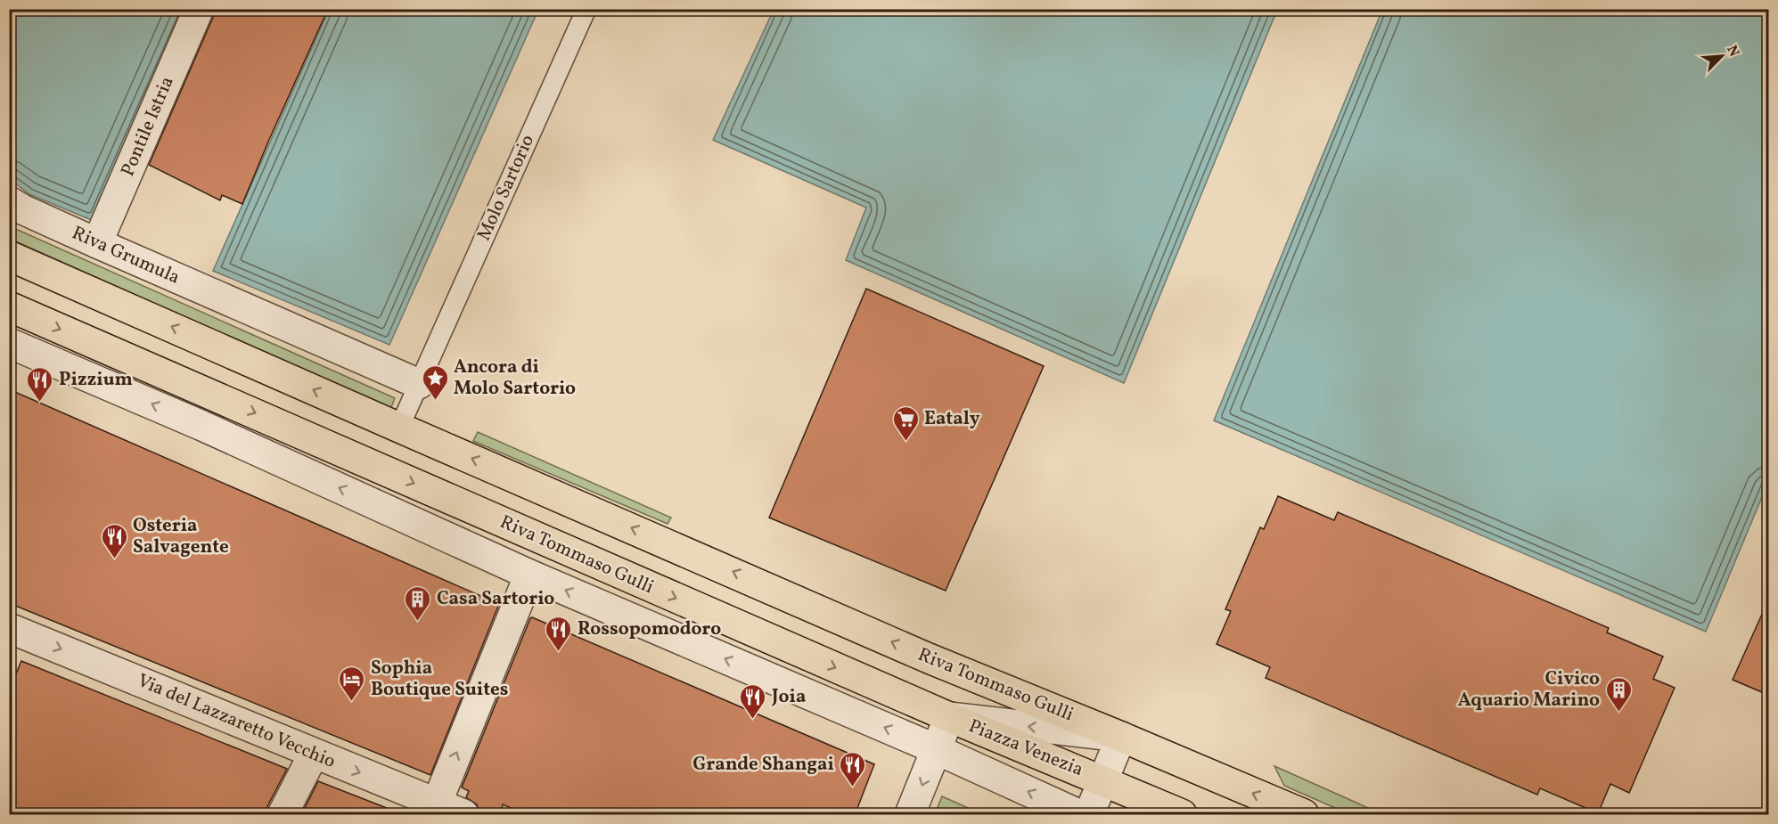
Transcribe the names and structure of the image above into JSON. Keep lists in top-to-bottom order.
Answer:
{
  "streets": {
    "main road": ["Riva Tommaso Gulli", "Piazza Venezia"],
    "street": ["Pontile Istria", "Riva Grumula", "Via del Lazzaretto Vecchio"],
    "lane": ["Molo Sartorio"]
  },
  "crossings": [
    ["Pontile Istria", "Riva Grumula"],
    ["Molo Sartorio", "Riva Grumula"],
    ["Riva Tommaso Gulli", "Piazza Venezia"]
  ],
  "one_way": ["Via del Lazzaretto Vecchio", "Piazza Venezia"],
  "places": {
    "place": ["Ancora di Molo Sartorio"],
    "restaurant": [
      "Pizzium",
      "Osteria Salvagente",
      "Rossopomodoro",
      "Joia",
      "Grande Shangai"
    ],
    "supermarket": ["Eataly"],
    "building": ["Casa Sartorio", "Civico Aquario Marino"],
    "hotel": ["Sophia Boutique Suites"]
  },
  "north": "top right"
}
